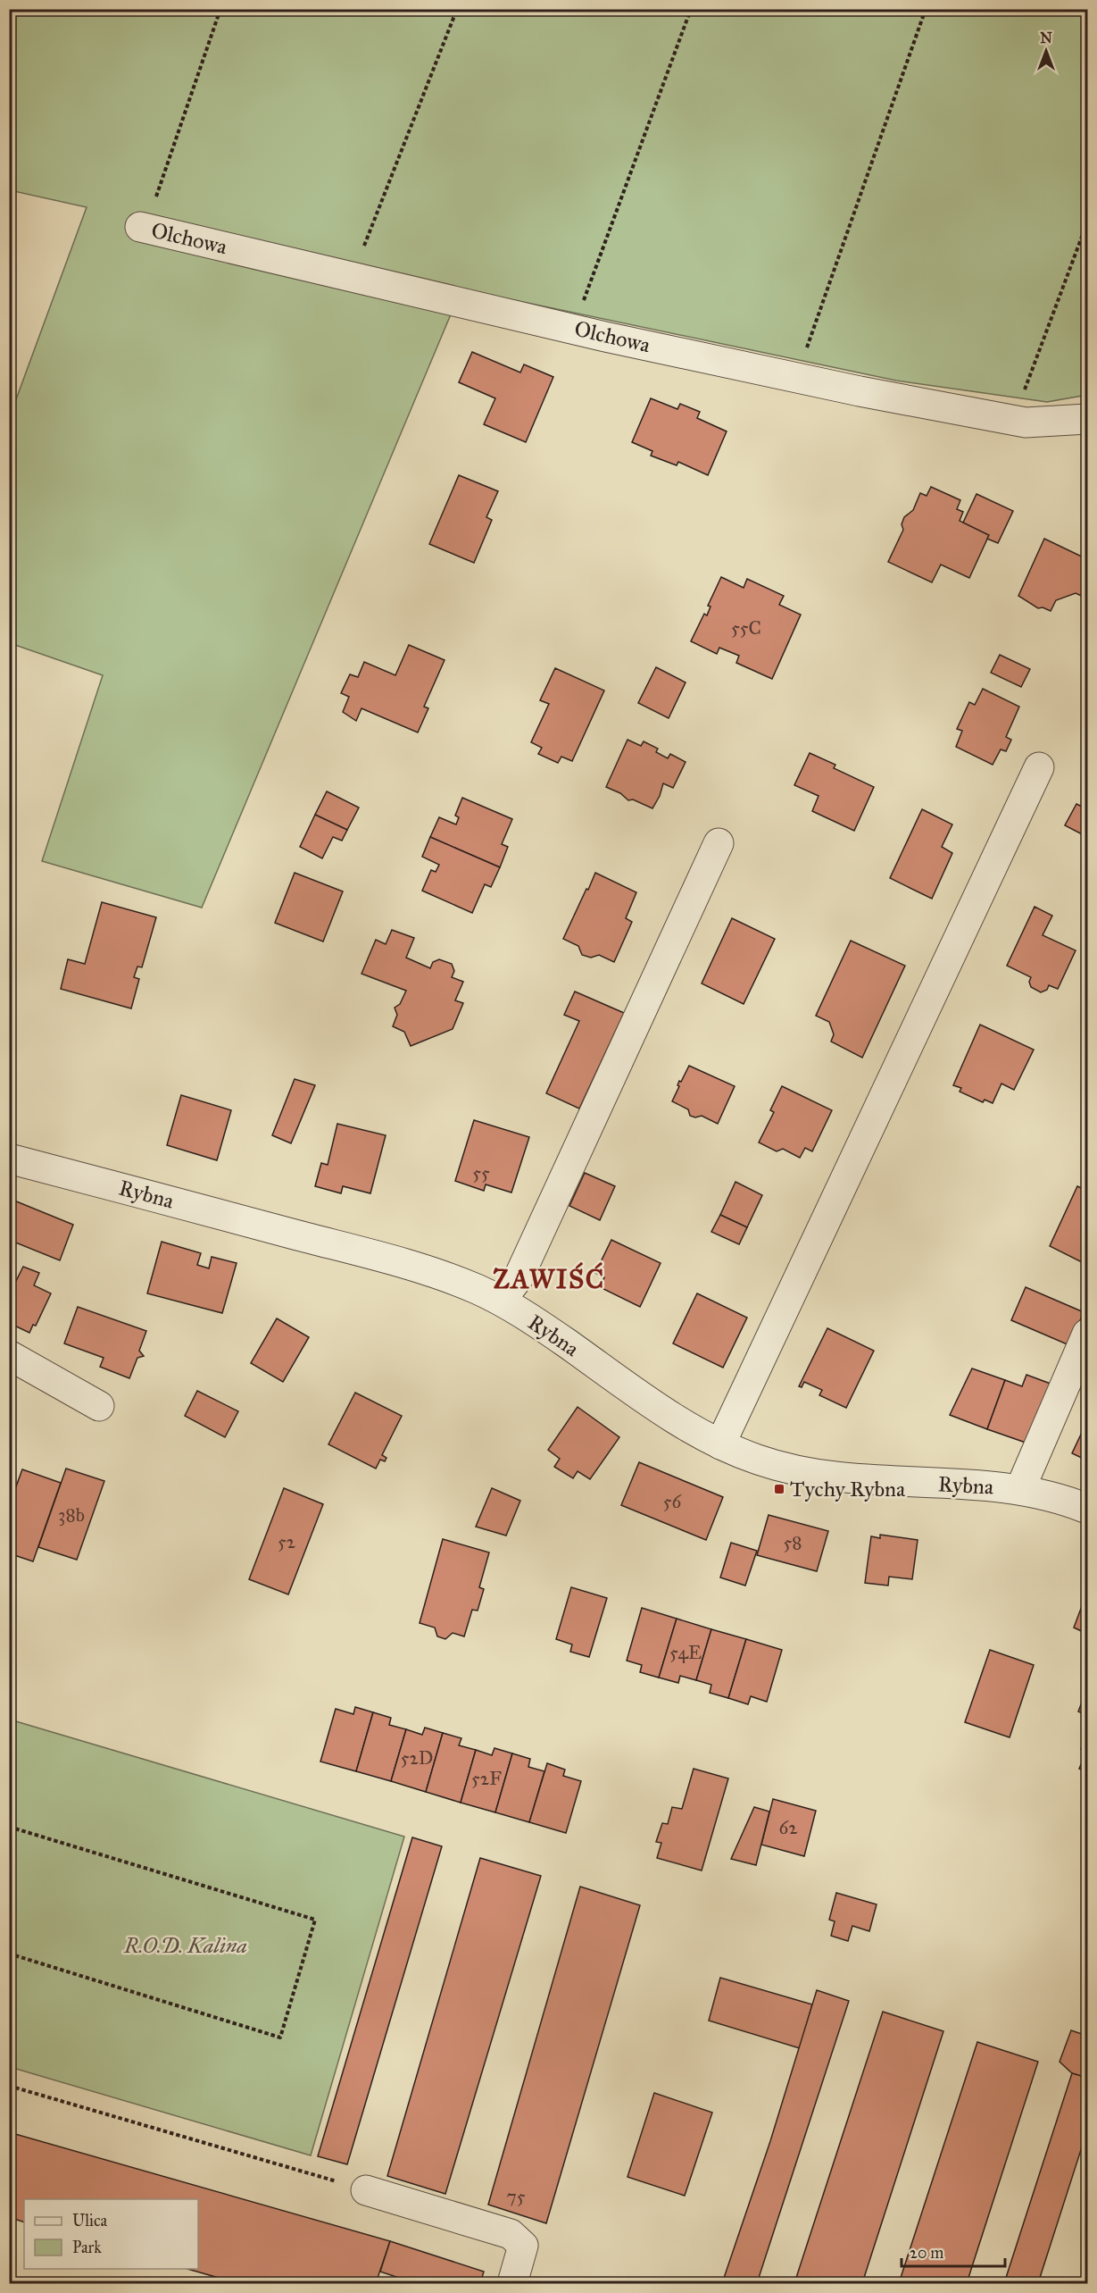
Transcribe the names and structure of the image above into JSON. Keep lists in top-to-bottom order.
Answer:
{
  "streets": {
    "street": ["Olchowa", "Rybna"]
  },
  "districts": ["ZAWIŚĆ"],
  "parks": ["R.O.D. Kalina"],
  "places": {
    "transit": ["Tychy Rybna"]
  },
  "house_numbers": [
    "55C",
    "55",
    "56",
    "38b",
    "52",
    "58",
    "54E",
    "52D",
    "52F",
    "62",
    "75"
  ],
  "legend": ["Ulica", "Park"],
  "scale_bar": "20 m",
  "north": "top"
}
